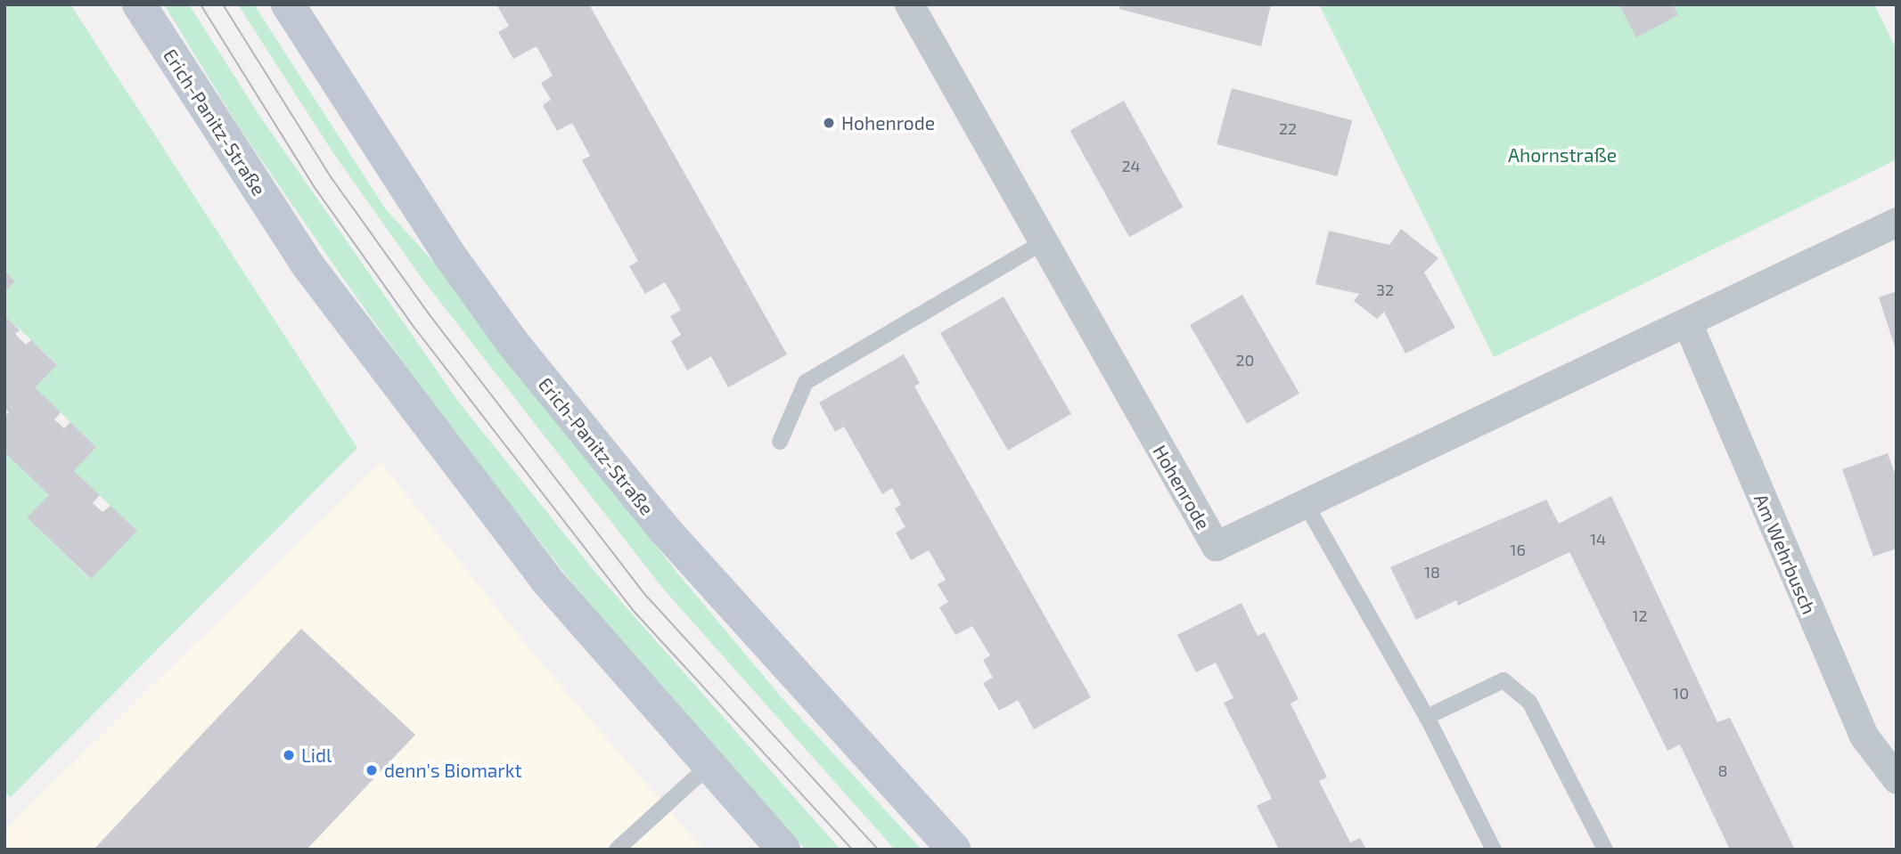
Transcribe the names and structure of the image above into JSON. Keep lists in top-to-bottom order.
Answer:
{
  "streets": {
    "main road": ["Erich-Panitz-Straße"],
    "street": ["Hohenrode", "Am Wehrbusch"]
  },
  "parks": ["Ahornstraße"],
  "places": ["Hohenrode", "Lidl", "denn's Biomarkt"],
  "house_numbers": [
    "22",
    "24",
    "32",
    "20",
    "14",
    "16",
    "18",
    "12",
    "10",
    "8"
  ]
}
